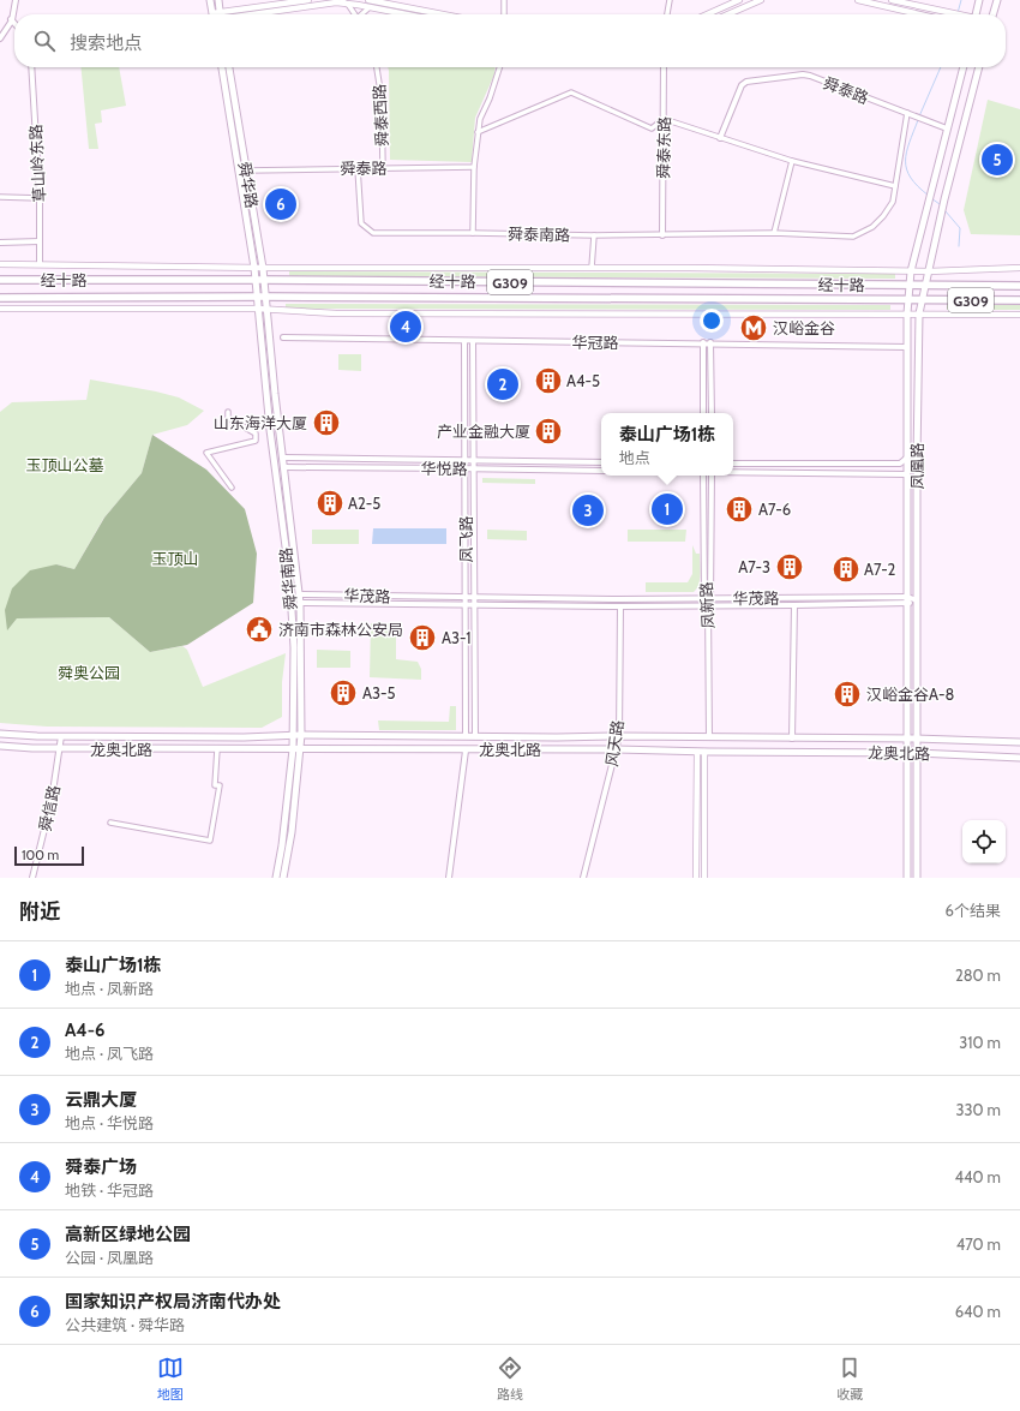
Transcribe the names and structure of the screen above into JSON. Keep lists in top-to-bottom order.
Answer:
{
  "streets": {
    "highway": ["经十路", "G309"],
    "main road": [
      "舜华路",
      "凤凰路",
      "舜华南路",
      "龙奥北路"
    ],
    "street": [
      "舜泰路",
      "舜泰西路",
      "舜泰东路",
      "草山岭东路",
      "舜泰南路",
      "华冠路",
      "华悦路",
      "凤飞路",
      "华茂路",
      "凤新路",
      "风天路",
      "舜信路"
    ]
  },
  "crossings": [
    ["舜泰路", "舜泰西路"],
    ["舜泰路", "舜华路"],
    ["舜泰路", "舜泰南路"],
    ["舜泰路", "凤凰路"],
    ["舜泰东路", "舜泰南路"],
    ["草山岭东路", "经十路"],
    ["舜华路", "经十路"],
    ["舜华路", "舜华南路"],
    ["经十路", "G309"],
    ["经十路", "凤凰路"],
    ["经十路", "舜华南路"],
    ["G309", "凤凰路"],
    ["华冠路", "凤凰路"],
    ["华冠路", "凤飞路"],
    ["凤凰路", "华茂路"],
    ["凤凰路", "龙奥北路"],
    ["华悦路", "凤飞路"],
    ["华悦路", "舜华南路"],
    ["凤飞路", "华茂路"],
    ["凤飞路", "龙奥北路"],
    ["舜华南路", "华茂路"],
    ["舜华南路", "龙奥北路"],
    ["华茂路", "凤新路"],
    ["华茂路", "风天路"],
    ["凤新路", "龙奥北路"],
    ["风天路", "龙奥北路"],
    ["龙奥北路", "舜信路"]
  ],
  "parks": ["玉顶山公墓", "玉顶山", "舜奥公园"],
  "places": {
    "metro station": ["汉峪金谷"],
    "building": [
      "A4-5",
      "山东海洋大厦",
      "产业金融大厦",
      "A2-5",
      "A7-6",
      "A7-3",
      "A7-2",
      "A3-1",
      "A3-5",
      "汉峪金谷A-8"
    ],
    "public building": ["济南市森林公安局"]
  },
  "scale_bar": "100 m",
  "page": {
    "search": "搜索地点",
    "pins": [
      "5",
      "6",
      "4",
      "2",
      "1",
      "3"
    ],
    "popup": ["泰山广场1栋", "地点"],
    "scale": "100 m",
    "heading": ["附近", "6个结果"],
    "list": [
      {
        "mark": "1",
        "name": "泰山广场1栋",
        "note": "地点 · 凤新路",
        "value": "280 m"
      },
      {
        "mark": "2",
        "name": "A4-6",
        "note": "地点 · 凤飞路",
        "value": "310 m"
      },
      {
        "mark": "3",
        "name": "云鼎大厦",
        "note": "地点 · 华悦路",
        "value": "330 m"
      },
      {
        "mark": "4",
        "name": "舜泰广场",
        "note": "地铁 · 华冠路",
        "value": "440 m"
      },
      {
        "mark": "5",
        "name": "高新区绿地公园",
        "note": "公园 · 凤凰路",
        "value": "470 m"
      },
      {
        "mark": "6",
        "name": "国家知识产权局济南代办处",
        "note": "公共建筑 · 舜华路",
        "value": "640 m"
      }
    ],
    "nav": ["地图", "路线", "收藏"]
  }
}
